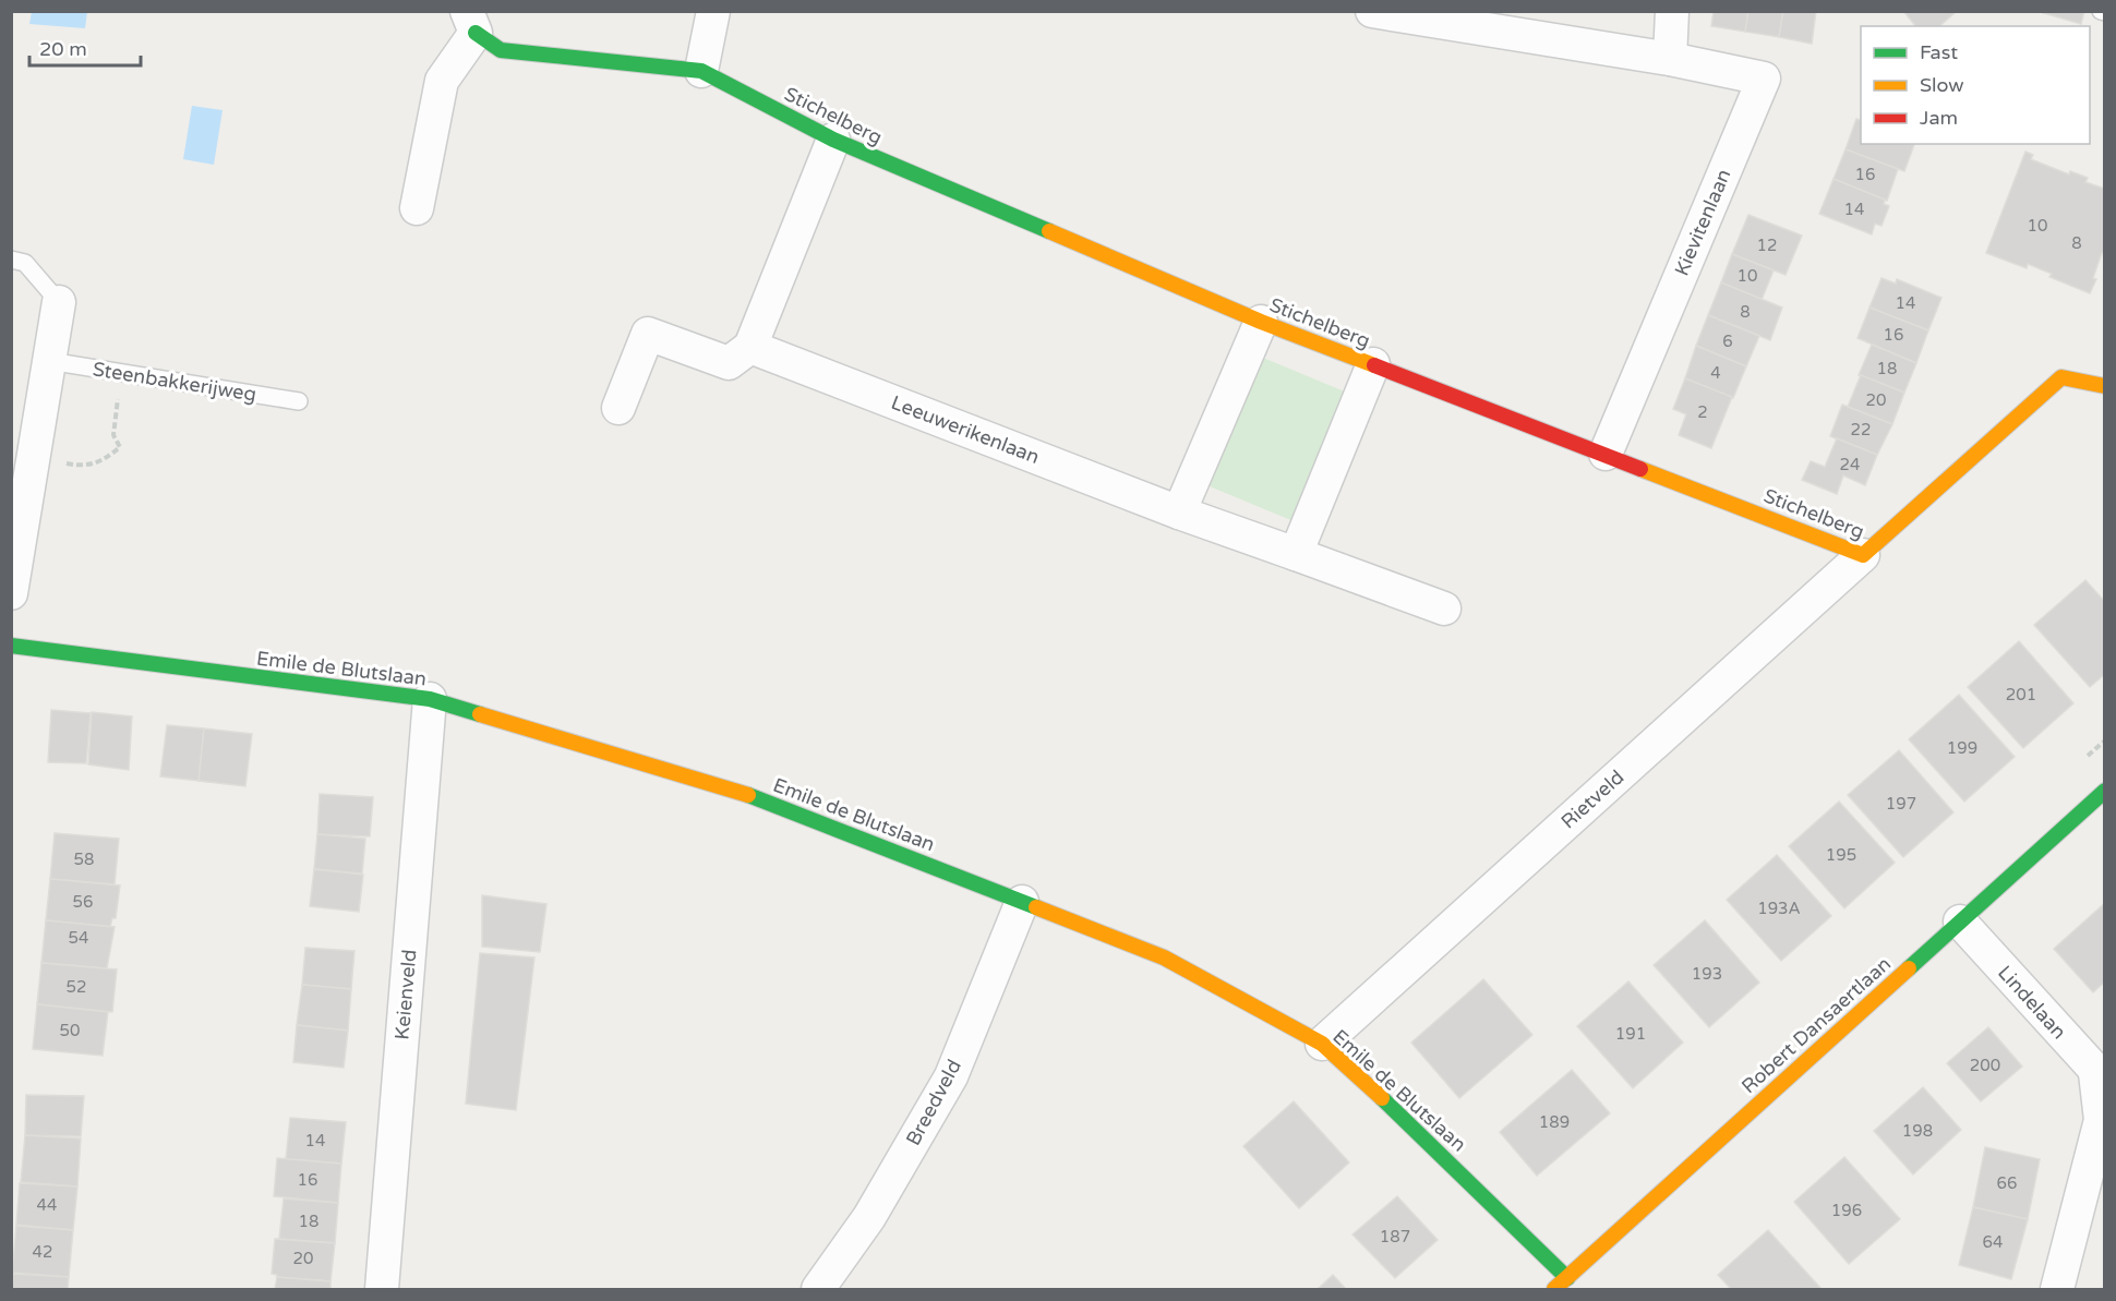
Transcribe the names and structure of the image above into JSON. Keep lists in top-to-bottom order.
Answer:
{
  "streets": {
    "street": [
      "Stichelberg",
      "Kievitenlaan",
      "Leeuwerikenlaan",
      "Emile de Blutslaan",
      "Rietveld",
      "Keienveld",
      "Lindelaan",
      "Robert Dansaertlaan",
      "Breedveld"
    ],
    "lane": ["Steenbakkerijweg"]
  },
  "crossings": [
    ["Stichelberg", "Kievitenlaan"],
    ["Stichelberg", "Rietveld"],
    ["Emile de Blutslaan", "Rietveld"],
    ["Emile de Blutslaan", "Keienveld"],
    ["Emile de Blutslaan", "Robert Dansaertlaan"],
    ["Emile de Blutslaan", "Breedveld"],
    ["Lindelaan", "Robert Dansaertlaan"]
  ],
  "house_numbers": [
    "16",
    "14",
    "10",
    "8",
    "12",
    "10",
    "14",
    "8",
    "16",
    "6",
    "18",
    "4",
    "20",
    "2",
    "22",
    "24",
    "201",
    "199",
    "197",
    "195",
    "58",
    "56",
    "193A",
    "54",
    "193",
    "52",
    "50",
    "191",
    "200",
    "189",
    "198",
    "14",
    "16",
    "66",
    "44",
    "196",
    "18",
    "187",
    "64",
    "42",
    "20"
  ],
  "legend": ["Fast", "Slow", "Jam"],
  "scale_bar": "20 m"
}
